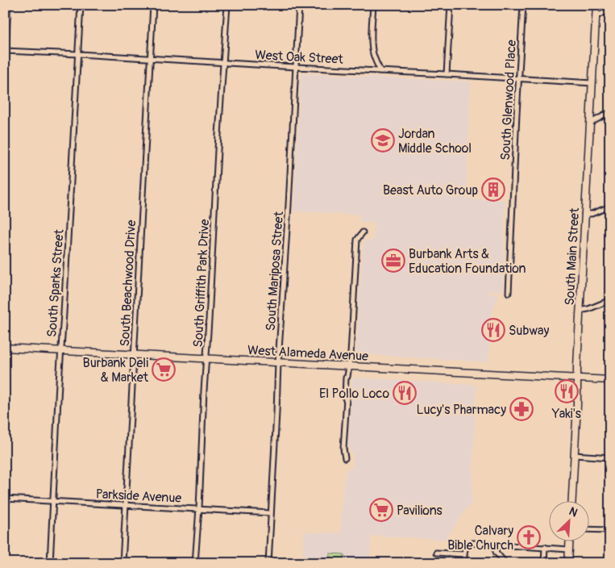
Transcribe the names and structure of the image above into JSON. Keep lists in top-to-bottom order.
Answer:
{
  "streets": {
    "main road": ["South Main Street", "West Alameda Avenue"],
    "street": [
      "West Oak Street",
      "South Glenwood Place",
      "South Mariposa Street",
      "South Sparks Street",
      "South Beachwood Drive",
      "South Griffith Park Drive",
      "Parkside Avenue"
    ]
  },
  "crossings": [
    ["West Oak Street", "South Glenwood Place"],
    ["West Oak Street", "South Main Street"],
    ["West Oak Street", "South Mariposa Street"],
    ["West Oak Street", "South Sparks Street"],
    ["West Oak Street", "South Beachwood Drive"],
    ["West Oak Street", "South Griffith Park Drive"],
    ["South Main Street", "West Alameda Avenue"],
    ["South Mariposa Street", "West Alameda Avenue"],
    ["South Mariposa Street", "Parkside Avenue"],
    ["South Sparks Street", "West Alameda Avenue"],
    ["South Sparks Street", "Parkside Avenue"],
    ["South Beachwood Drive", "West Alameda Avenue"],
    ["South Beachwood Drive", "Parkside Avenue"],
    ["South Griffith Park Drive", "West Alameda Avenue"],
    ["South Griffith Park Drive", "Parkside Avenue"]
  ],
  "places": {
    "school or university": ["Jordan Middle School"],
    "building": ["Beast Auto Group"],
    "office": ["Burbank Arts & Education Foundation"],
    "restaurant": ["Subway", "Yaki's", "El Pollo Loco"],
    "supermarket": ["Burbank Deli & Market", "Pavilions"],
    "pharmacy": ["Lucy's Pharmacy"],
    "church": ["Calvary Bible Church"]
  },
  "north": "top right"
}
